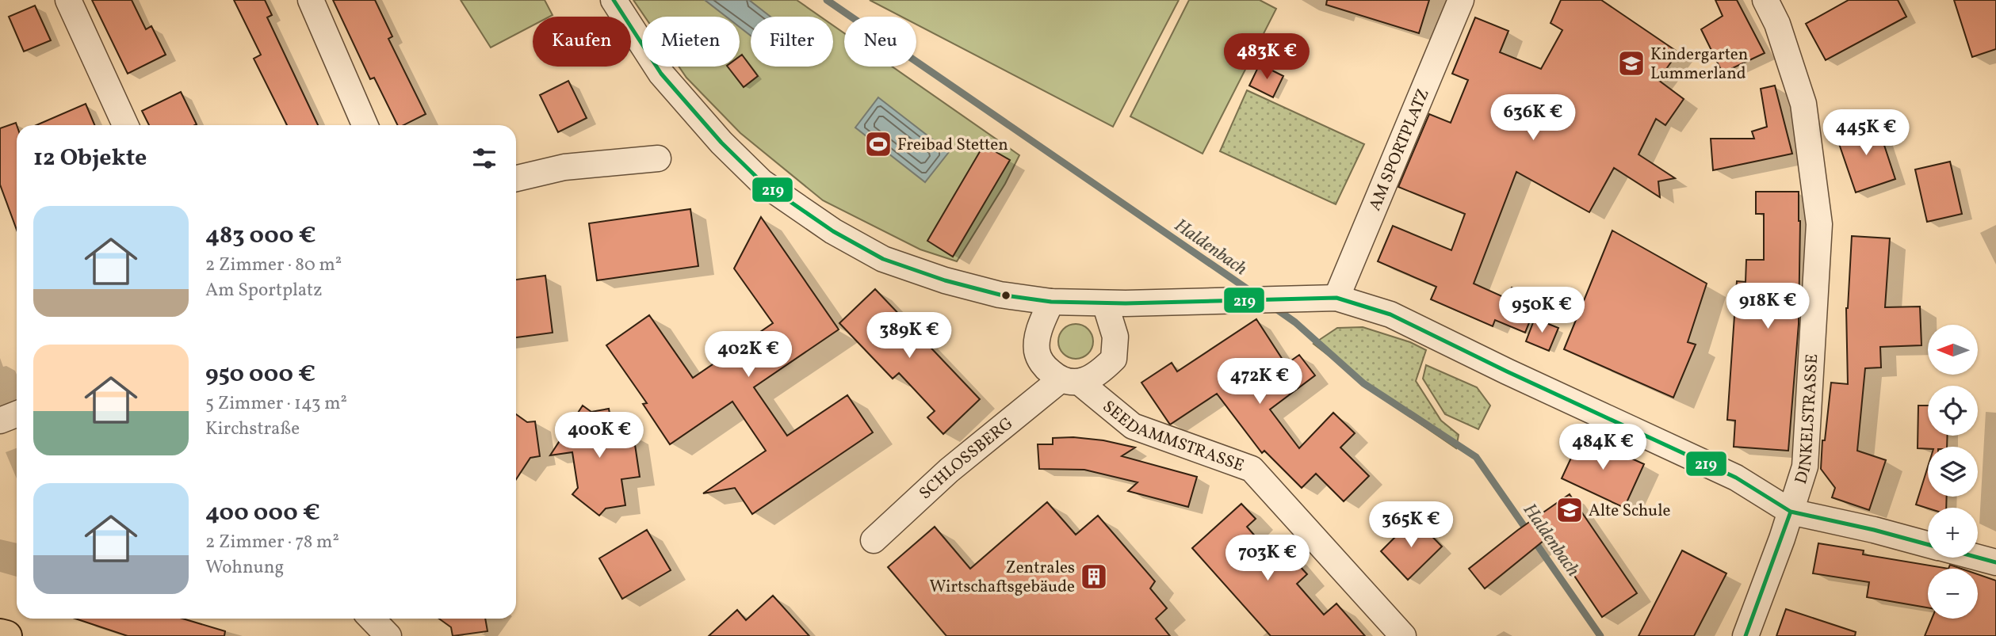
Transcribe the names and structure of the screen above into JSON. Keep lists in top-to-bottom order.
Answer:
{
  "streets": {
    "street": [
      "AM SPORTPLATZ",
      "DINKELSTRASSE",
      "SEEDAMMSTRASSE",
      "SCHLOSSBERG"
    ]
  },
  "crossings": [
    ["SEEDAMMSTRASSE", "SCHLOSSBERG"]
  ],
  "water": ["Haldenbach"],
  "places": {
    "school or university": ["Kindergarten Lummerland", "Alte Schule"],
    "sports": ["Freibad Stetten"],
    "building": ["Zentrales Wirtschaftsgebäude"]
  },
  "lines": ["transit line 219"],
  "north": "left",
  "page": {
    "chip": [
      "Kaufen",
      "Mieten",
      "Filter",
      "Neu"
    ],
    "price": [
      "483K €",
      "636K €",
      "445K €",
      "918K €",
      "950K €",
      "389K €",
      "402K €",
      "472K €",
      "400K €",
      "484K €",
      "365K €",
      "703K €"
    ],
    "heading": "12 Objekte",
    "list": [
      {
        "name": "483 000 €",
        "note": "2 Zimmer · 80 m² · Am Sportplatz"
      },
      {
        "name": "950 000 €",
        "note": "5 Zimmer · 143 m² · Kirchstraße"
      },
      {
        "name": "400 000 €",
        "note": "2 Zimmer · 78 m² · Wohnung"
      }
    ],
    "map_buttons": ["+", "−"]
  }
}
